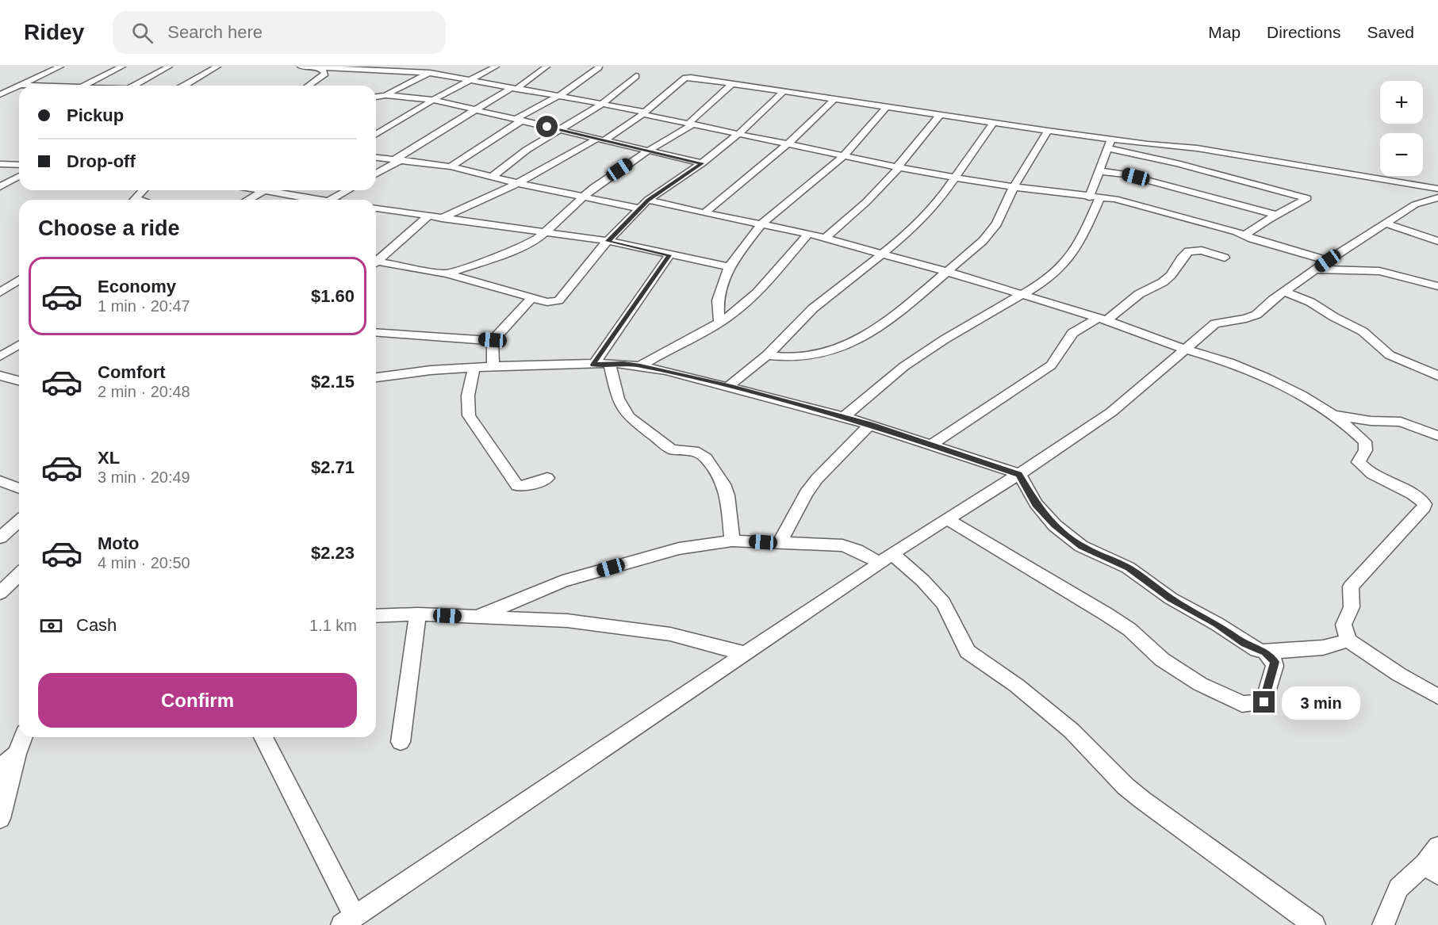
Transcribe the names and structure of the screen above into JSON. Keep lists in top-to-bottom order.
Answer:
{
  "page": {
    "header": "Ridey",
    "search": "Search here",
    "nav": ["Map", "Directions", "Saved"],
    "map_buttons": ["+", "−"],
    "banner": ["Pickup", "Drop-off"],
    "heading": "Choose a ride",
    "list": [
      {
        "name": "Economy",
        "note": "1 min · 20:47",
        "value": "$1.60"
      },
      {
        "name": "Comfort",
        "note": "2 min · 20:48",
        "value": "$2.15"
      },
      {
        "name": "XL",
        "note": "3 min · 20:49",
        "value": "$2.71"
      },
      {
        "name": "Moto",
        "note": "4 min · 20:50",
        "value": "$2.23"
      }
    ],
    "pay": ["Cash", "1.1 km"],
    "buttons": "Confirm",
    "bubble": "3 min"
  }
}
